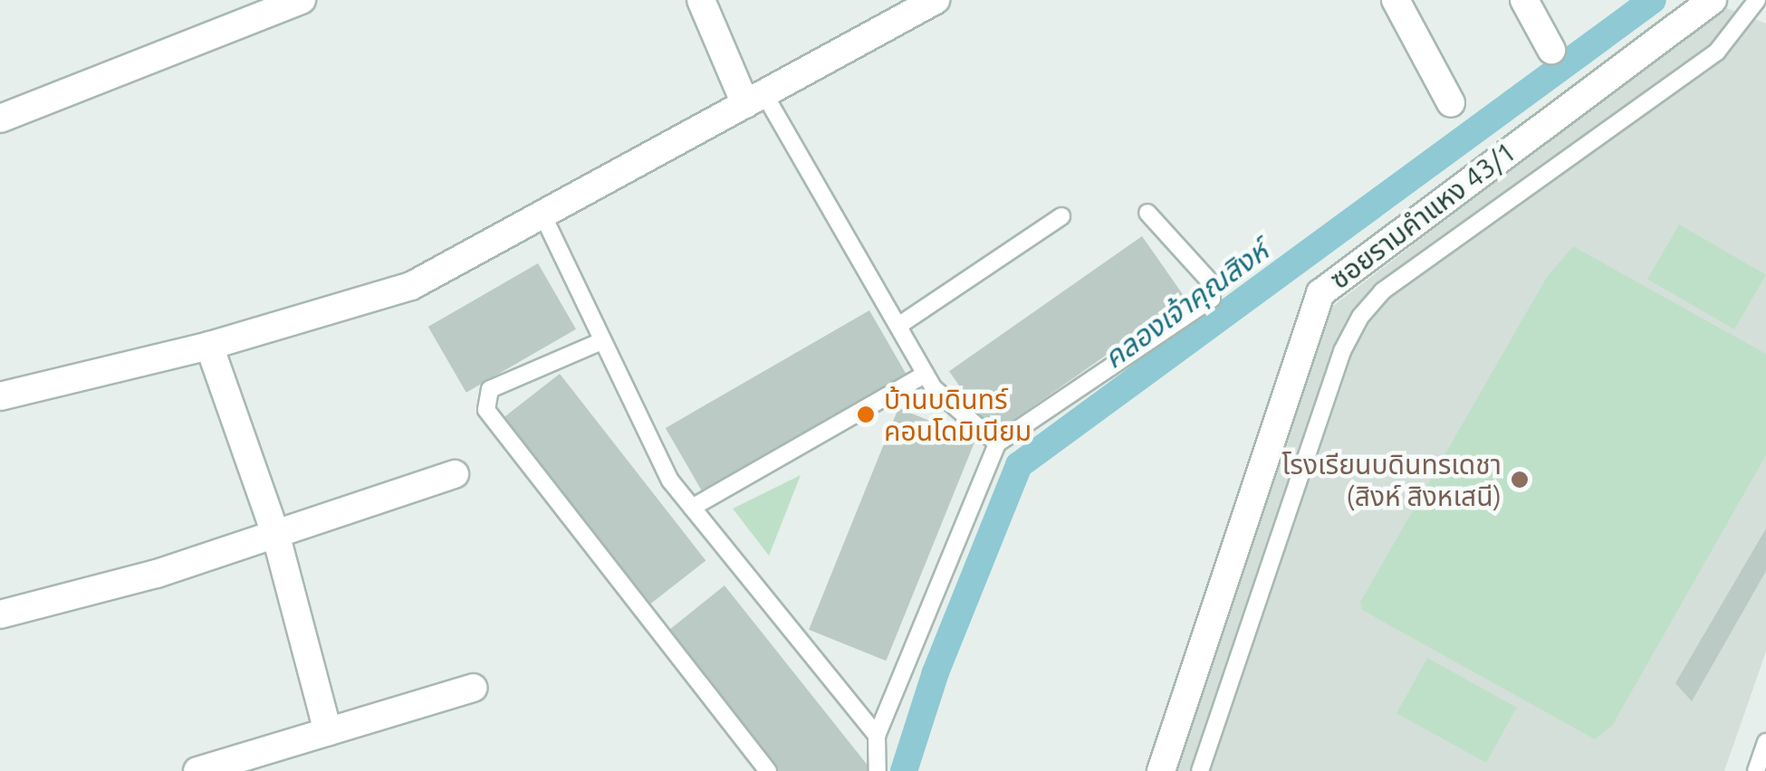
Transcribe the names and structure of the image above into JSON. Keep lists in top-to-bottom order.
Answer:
{
  "streets": {
    "street": ["ซอยรามคำแหง 43/1"]
  },
  "water": ["คลองเจ้าคุณสิงห์"],
  "places": ["บ้านบดินทร์ คอนโดมิเนียม", "โรงเรียนบดินทรเดชา (สิงห์ สิงหเสนี)"]
}
